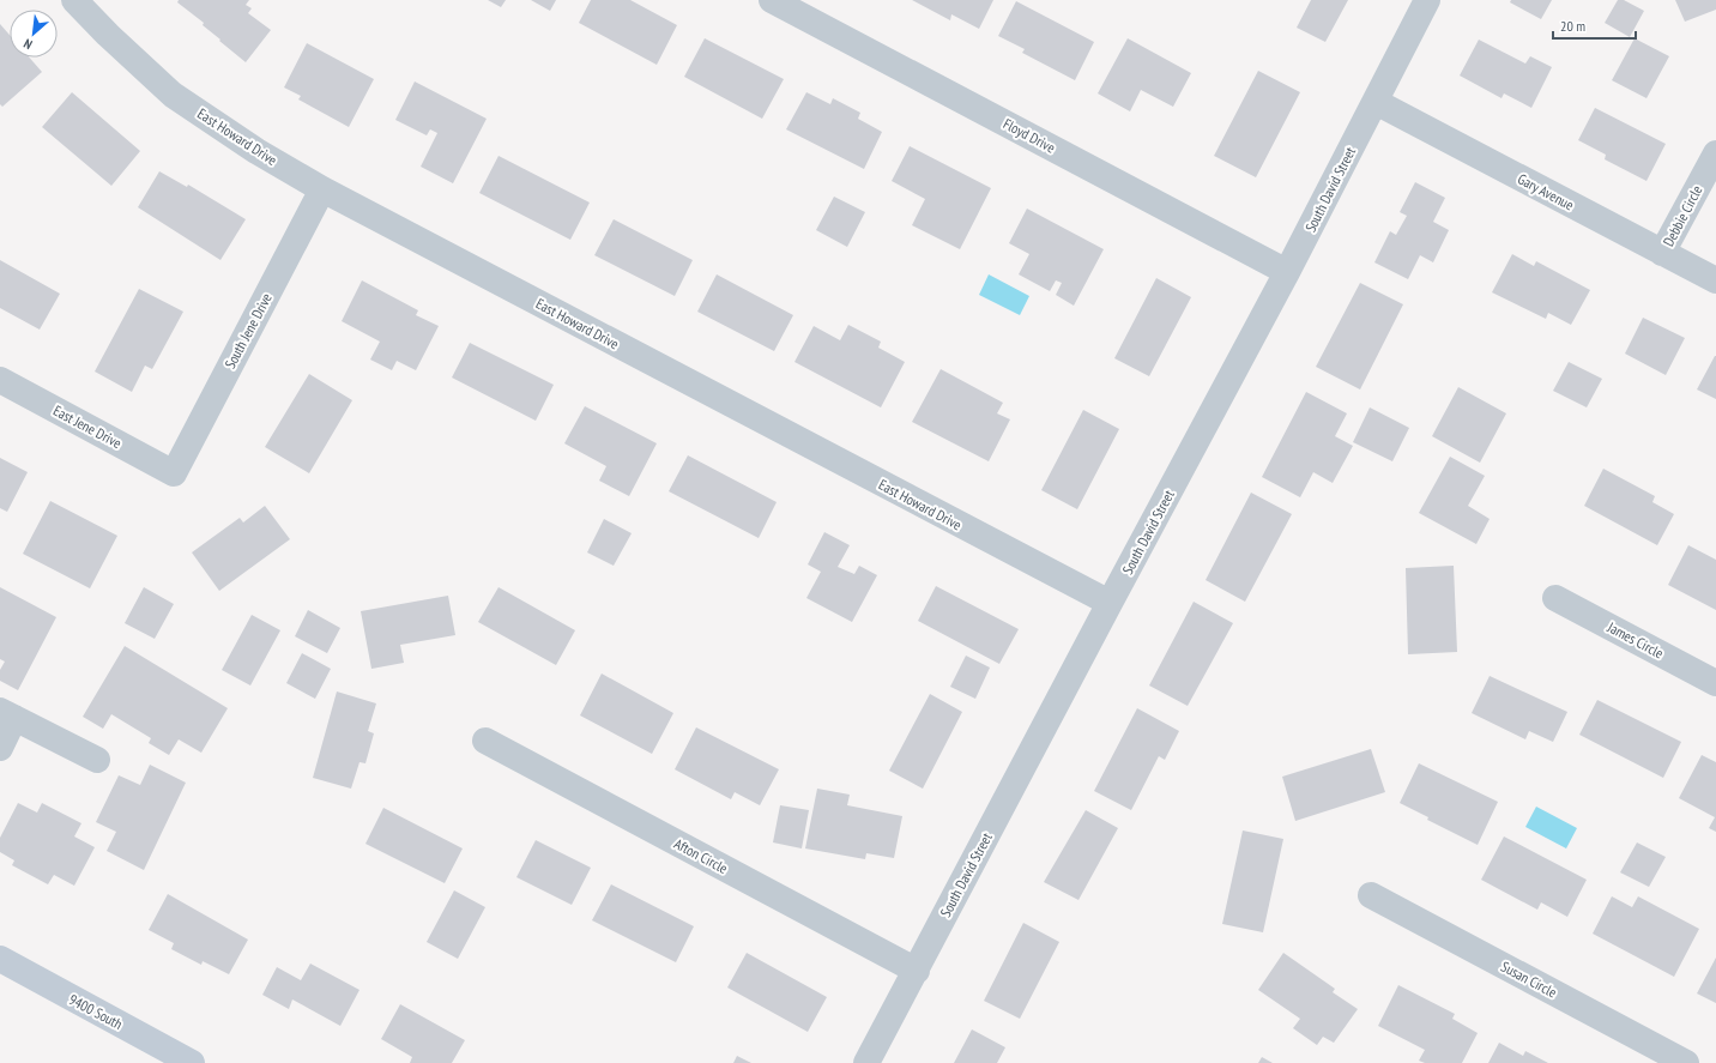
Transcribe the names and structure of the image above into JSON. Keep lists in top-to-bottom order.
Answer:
{
  "streets": {
    "street": [
      "Floyd Drive",
      "East Howard Drive",
      "South David Street",
      "Gary Avenue",
      "Debbie Circle",
      "South Jene Drive",
      "East Jene Drive",
      "James Circle",
      "Afton Circle",
      "Susan Circle",
      "9400 South"
    ]
  },
  "crossings": [
    ["Floyd Drive", "South David Street"],
    ["East Howard Drive", "South David Street"],
    ["East Howard Drive", "South Jene Drive"],
    ["South David Street", "Gary Avenue"],
    ["South David Street", "Afton Circle"],
    ["Gary Avenue", "Debbie Circle"],
    ["South Jene Drive", "East Jene Drive"]
  ],
  "scale_bar": "20 m",
  "north": "bottom left"
}
